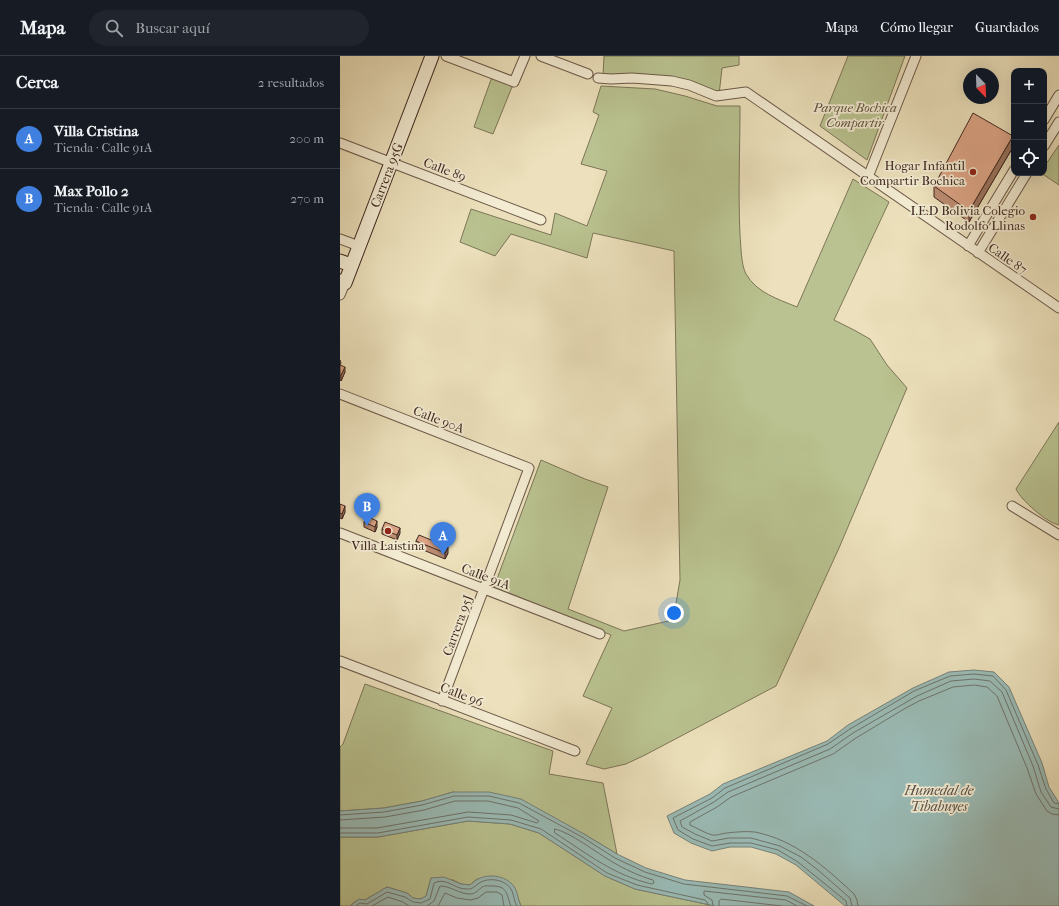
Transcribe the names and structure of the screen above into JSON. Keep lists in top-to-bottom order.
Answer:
{
  "streets": {
    "street": [
      "Calle 89",
      "Carrera 95G",
      "Calle 87",
      "Calle 90A",
      "Calle 91A",
      "Carrera 95J",
      "Calle 96"
    ]
  },
  "crossings": [
    ["Calle 89", "Carrera 95G"],
    ["Calle 90A", "Carrera 95J"],
    ["Calle 91A", "Carrera 95J"],
    ["Carrera 95J", "Calle 96"]
  ],
  "water": ["Humedal de Tibabuyes"],
  "parks": ["Parque Bochica Compartir"],
  "places": ["Hogar Infantil Compartir Bochica", "I.E.D Bolivia Colegio Rodolfo Llinas", "Villa Laistina"],
  "north": "bottom right",
  "page": {
    "header": "Mapa",
    "search": "Buscar aquí",
    "nav": ["Mapa", "Cómo llegar", "Guardados"],
    "heading": ["Cerca", "2 resultados"],
    "map_buttons": ["+", "−"],
    "list": [
      {
        "mark": "A",
        "name": "Villa Cristina",
        "note": "Tienda · Calle 91A",
        "value": "200 m"
      },
      {
        "mark": "B",
        "name": "Max Pollo 2",
        "note": "Tienda · Calle 91A",
        "value": "270 m"
      }
    ],
    "pins": ["B", "A"]
  }
}
